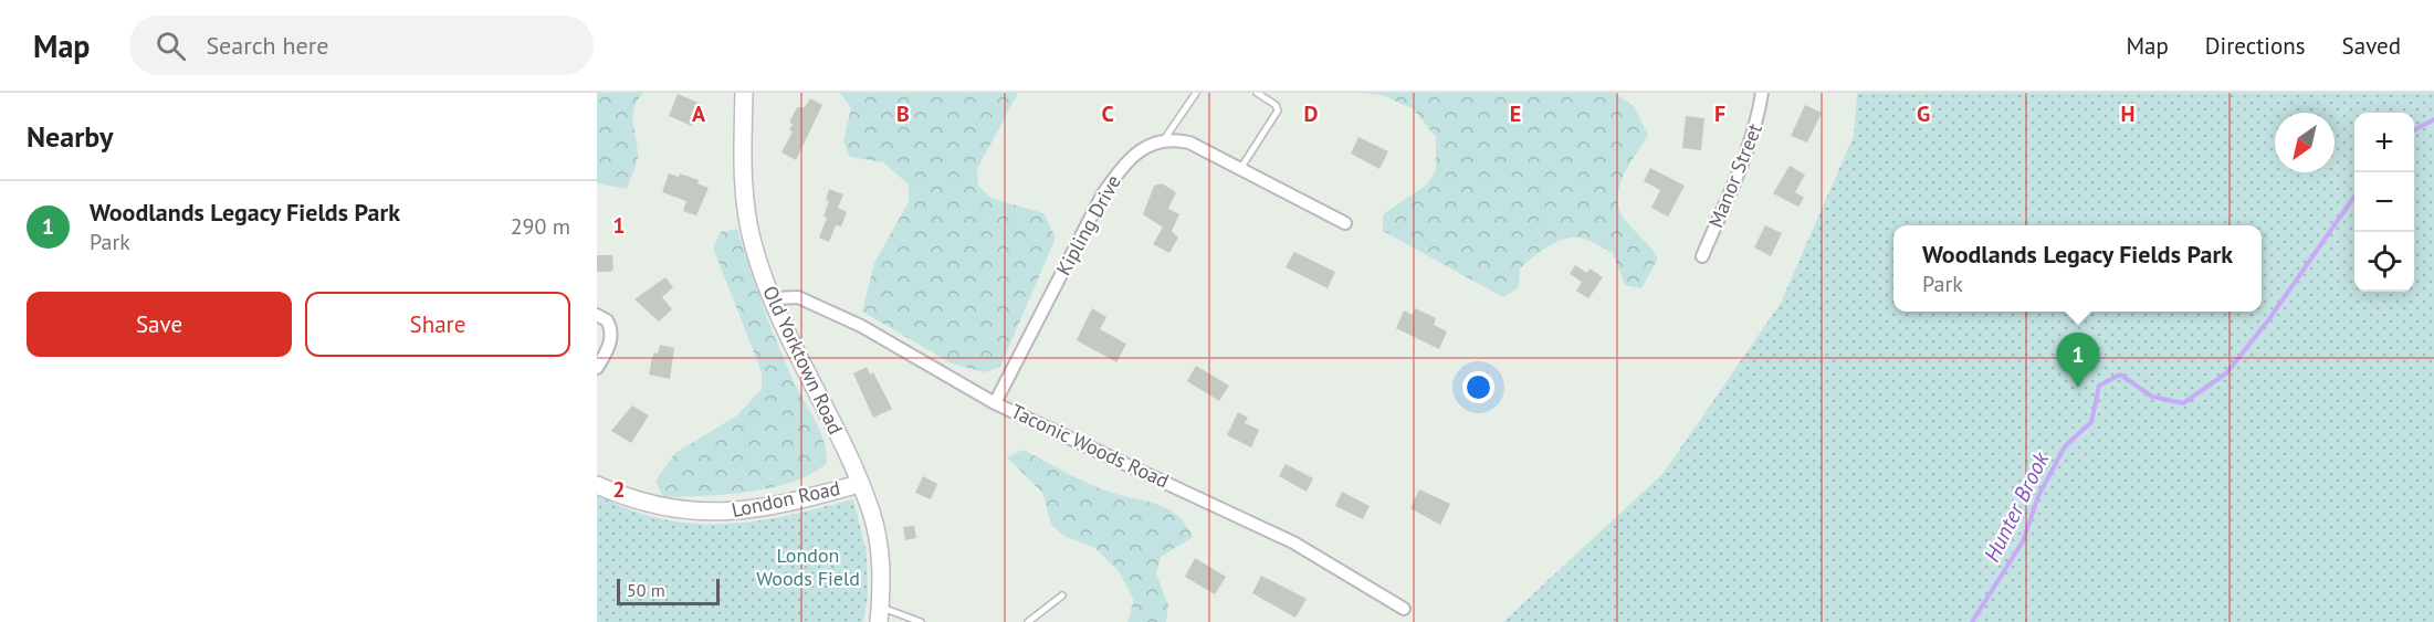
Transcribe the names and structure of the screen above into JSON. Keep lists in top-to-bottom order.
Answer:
{
  "streets": {
    "main road": ["Old Yorktown Road", "London Road"],
    "street": ["Manor Street", "Kipling Drive", "Taconic Woods Road"]
  },
  "crossings": [
    ["Kipling Drive", "Taconic Woods Road"],
    ["Old Yorktown Road", "Taconic Woods Road"],
    ["Old Yorktown Road", "London Road"]
  ],
  "water": ["Hunter Brook"],
  "parks": ["London Woods Field"],
  "scale_bar": "50 m",
  "north": "bottom left",
  "page": {
    "header": "Map",
    "search": "Search here",
    "nav": ["Map", "Directions", "Saved"],
    "heading": "Nearby",
    "map_buttons": ["+", "−"],
    "list": [
      {
        "mark": "1",
        "name": "Woodlands Legacy Fields Park",
        "note": "Park",
        "value": "290 m"
      }
    ],
    "popup": ["Woodlands Legacy Fields Park", "Park"],
    "buttons": ["Save", "Share"],
    "pins": "1",
    "scale": "50 m"
  },
  "grid": {
    "columns": [
      "A",
      "B",
      "C",
      "D",
      "E",
      "F",
      "G",
      "H"
    ],
    "rows": ["1", "2"]
  }
}
